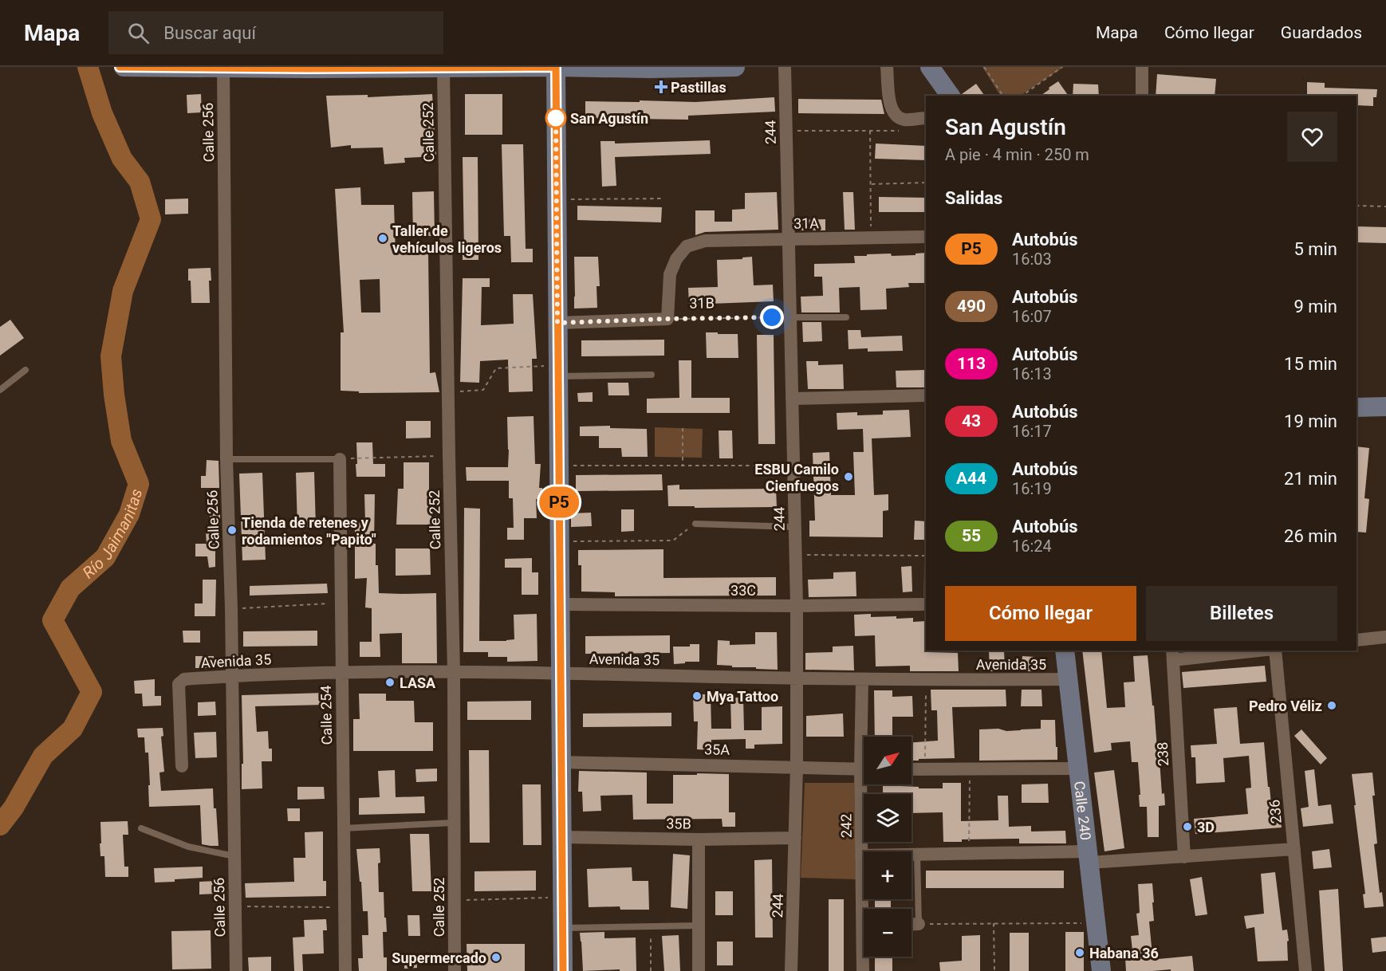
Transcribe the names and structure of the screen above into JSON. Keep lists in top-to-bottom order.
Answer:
{
  "streets": {
    "street": [
      "Calle 256",
      "Calle 252",
      "244",
      "31A",
      "33C",
      "Avenida 35",
      "Calle 254",
      "35A",
      "238",
      "Calle 240",
      "236",
      "35B",
      "242"
    ],
    "path": ["31B"]
  },
  "crossings": [
    ["Calle 256", "Avenida 35"],
    ["Calle 252", "Avenida 35"],
    ["244", "31A"],
    ["244", "31B"],
    ["244", "33C"],
    ["244", "Avenida 35"],
    ["244", "35A"],
    ["244", "35B"],
    ["31A", "31B"],
    ["Avenida 35", "Calle 254"],
    ["Avenida 35", "Calle 240"],
    ["Avenida 35", "242"]
  ],
  "water": ["Río Jaimanitas"],
  "places": {
    "health": ["Pastillas"],
    "other": [
      "San Agustín",
      "Taller de vehículos ligeros",
      "ESBU Camilo Cienfuegos",
      "Tienda de retenes y rodamientos \"Papito\"",
      "LASA",
      "Mya Tattoo",
      "Pedro Véliz",
      "3D",
      "Habana 36",
      "Supermercado"
    ]
  },
  "lines": ["bus line P5"],
  "north": "top right",
  "page": {
    "header": "Mapa",
    "search": "Buscar aquí",
    "nav": ["Mapa", "Cómo llegar", "Guardados"],
    "on_map": "P5",
    "heading": [
      ["San Agustín", "A pie · 4 min · 250 m"],
      "Salidas"
    ],
    "list": [
      {
        "mark": "P5",
        "name": "Autobús",
        "note": "16:03",
        "value": "5 min"
      },
      {
        "mark": "490",
        "name": "Autobús",
        "note": "16:07",
        "value": "9 min"
      },
      {
        "mark": "113",
        "name": "Autobús",
        "note": "16:13",
        "value": "15 min"
      },
      {
        "mark": "43",
        "name": "Autobús",
        "note": "16:17",
        "value": "19 min"
      },
      {
        "mark": "A44",
        "name": "Autobús",
        "note": "16:19",
        "value": "21 min"
      },
      {
        "mark": "55",
        "name": "Autobús",
        "note": "16:24",
        "value": "26 min"
      }
    ],
    "buttons": ["Cómo llegar", "Billetes"],
    "map_buttons": ["+", "−"]
  }
}
